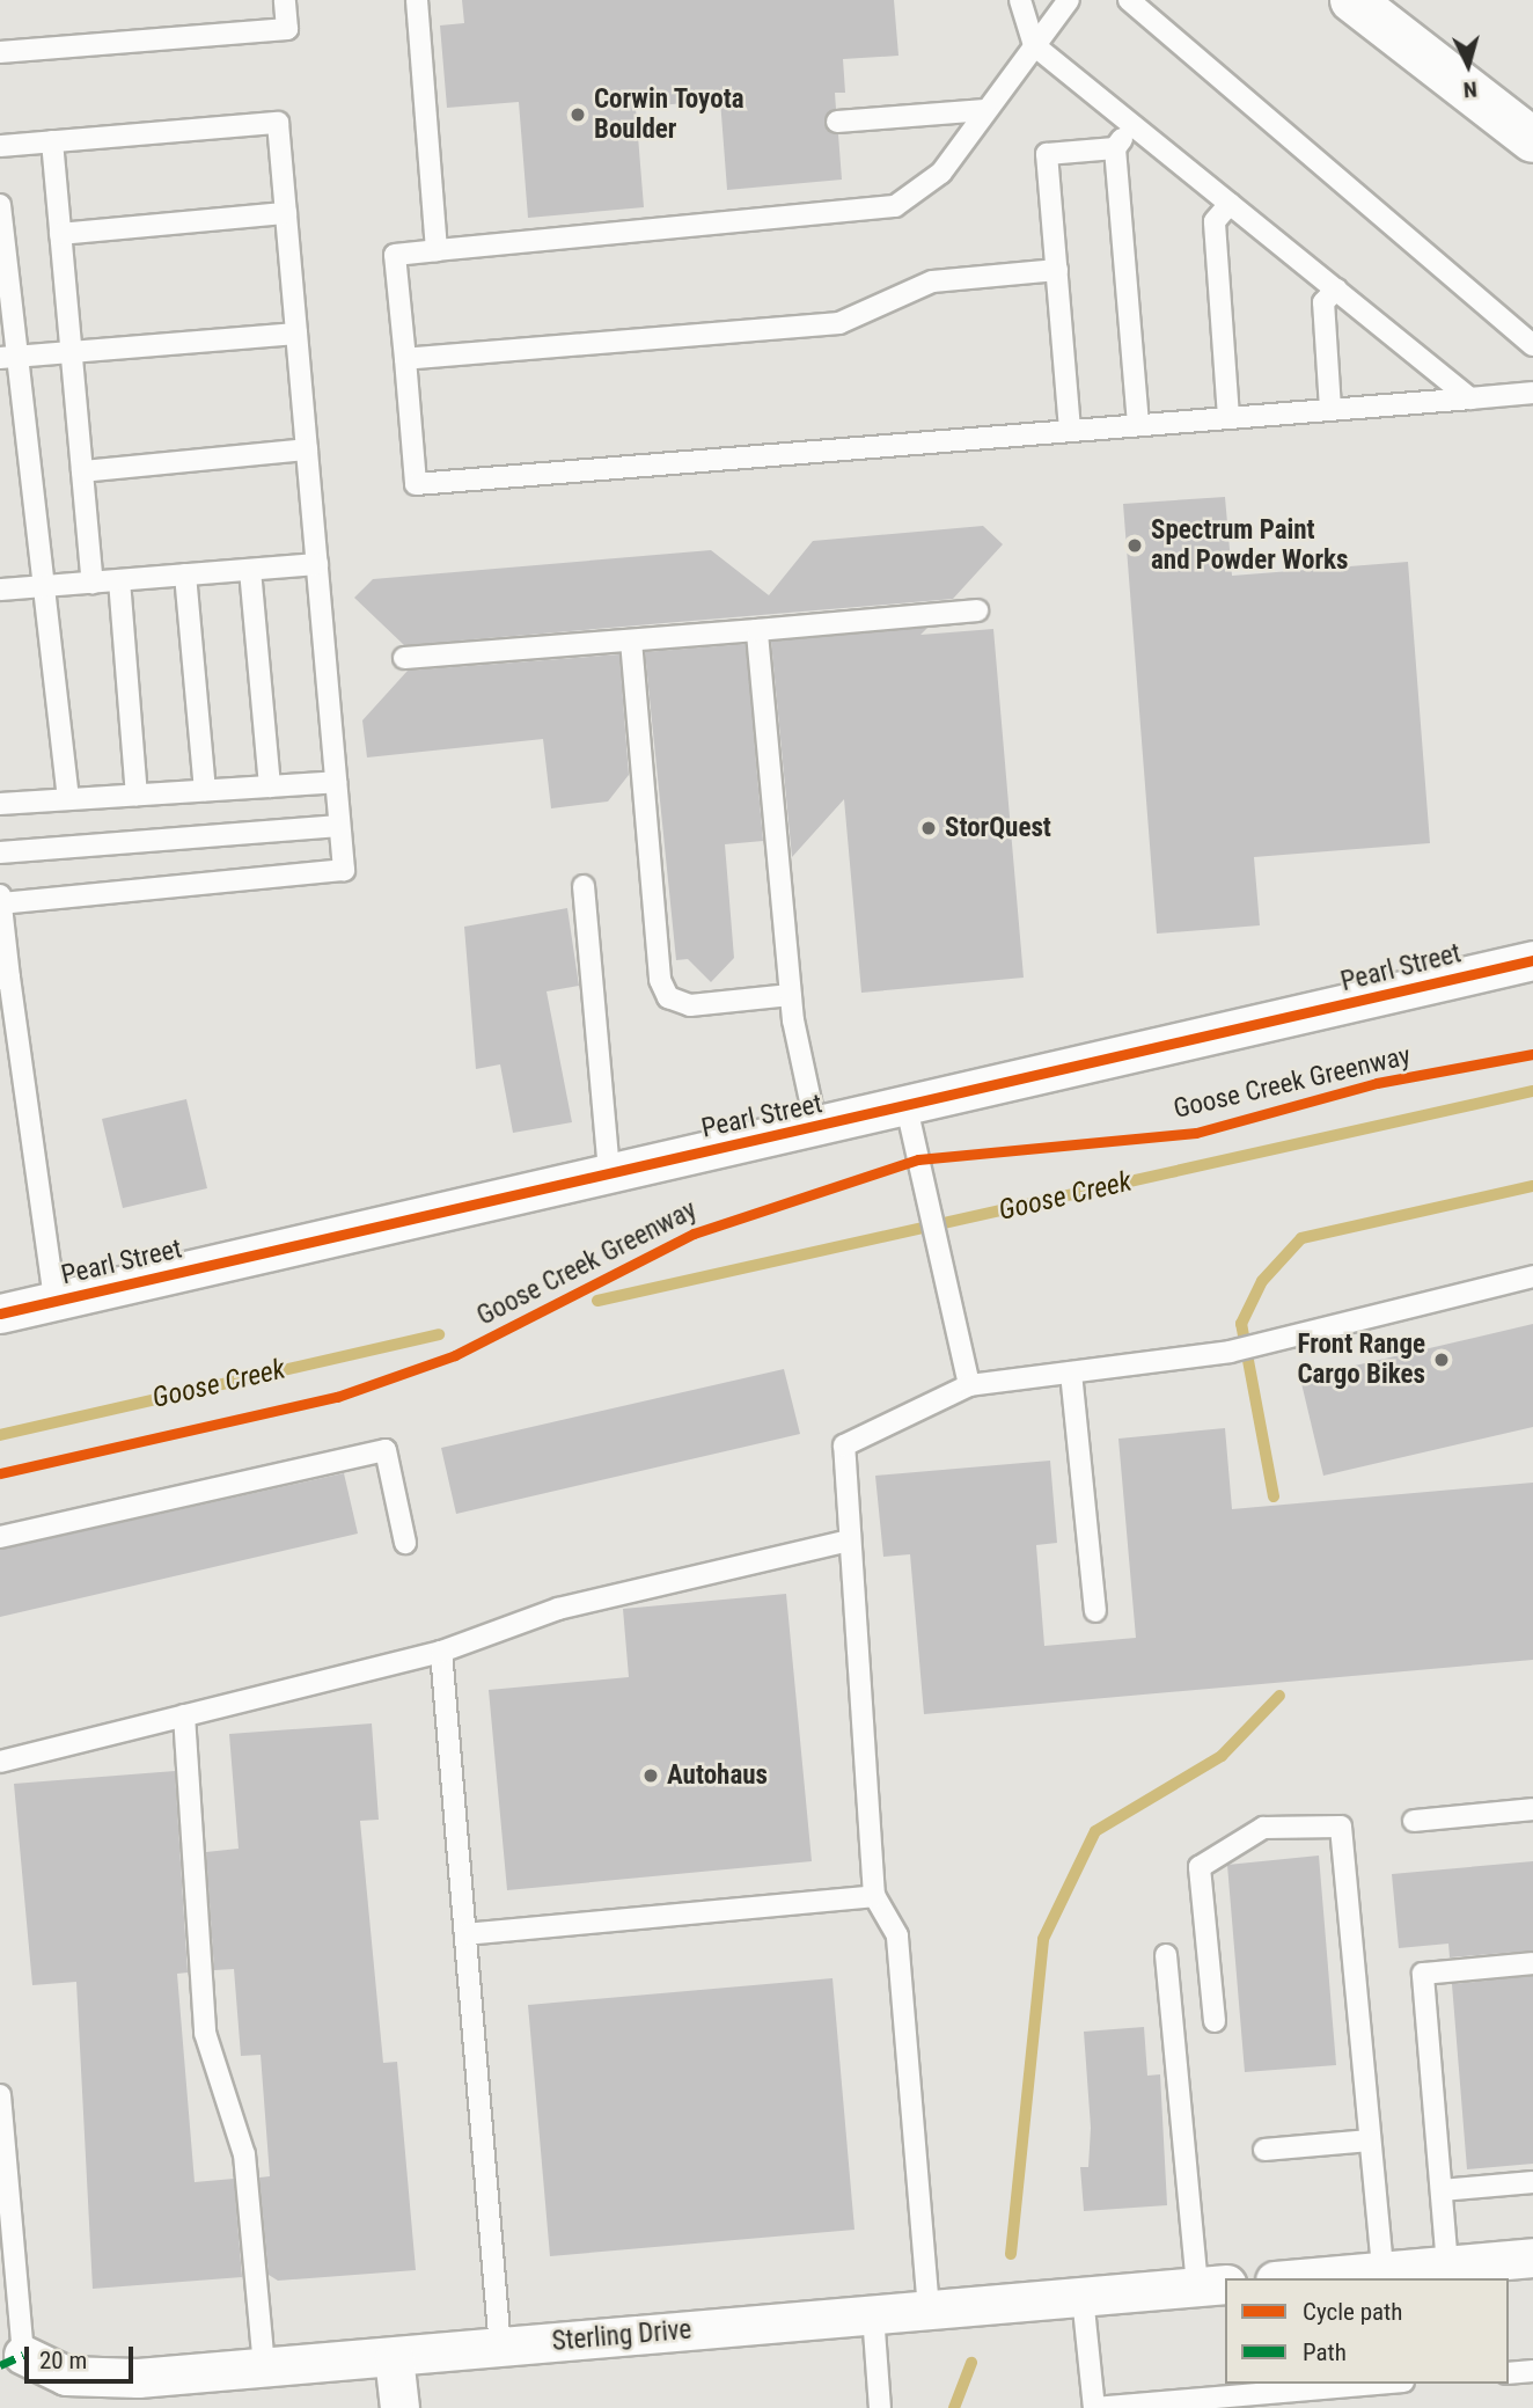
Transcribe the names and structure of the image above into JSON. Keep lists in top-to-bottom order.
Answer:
{
  "streets": {
    "street": ["Pearl Street", "Sterling Drive"],
    "cycle path": ["Goose Creek Greenway"]
  },
  "water": ["Goose Creek"],
  "places": [
    "Corwin Toyota Boulder",
    "Spectrum Paint and Powder Works",
    "StorQuest",
    "Front Range Cargo Bikes",
    "Autohaus"
  ],
  "legend": ["Cycle path", "Path"],
  "scale_bar": "20 m",
  "north": "bottom"
}
